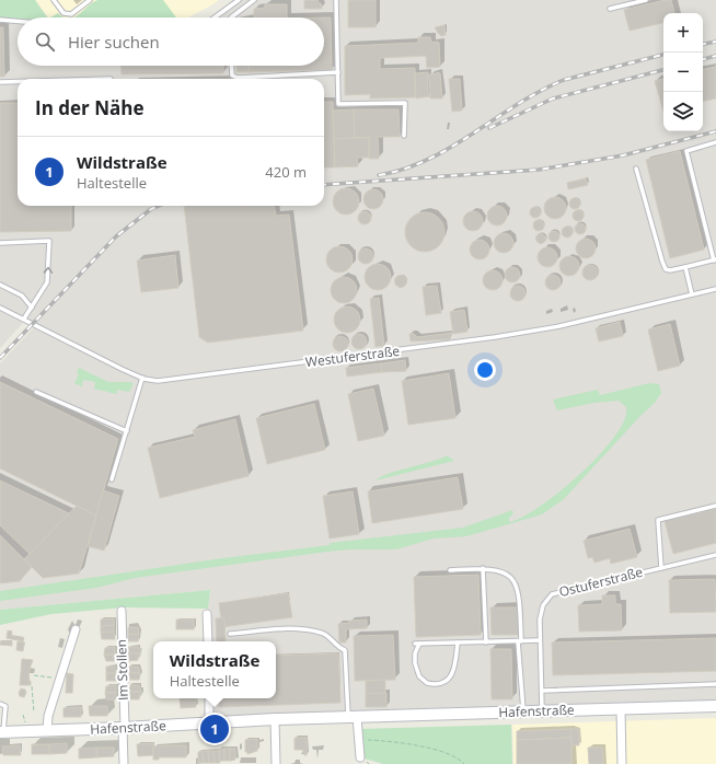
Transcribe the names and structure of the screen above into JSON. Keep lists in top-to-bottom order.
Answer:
{
  "streets": {
    "street": ["Im Stollen", "Hafenstraße"],
    "lane": ["Westuferstraße", "Ostuferstraße"]
  },
  "crossings": [
    ["Ostuferstraße", "Hafenstraße"],
    ["Im Stollen", "Hafenstraße"]
  ],
  "page": {
    "map_buttons": ["+", "−"],
    "search": "Hier suchen",
    "heading": "In der Nähe",
    "list": [
      {
        "mark": "1",
        "name": "Wildstraße",
        "note": "Haltestelle",
        "value": "420 m"
      }
    ],
    "popup": ["Wildstraße", "Haltestelle"],
    "pins": "1"
  }
}
